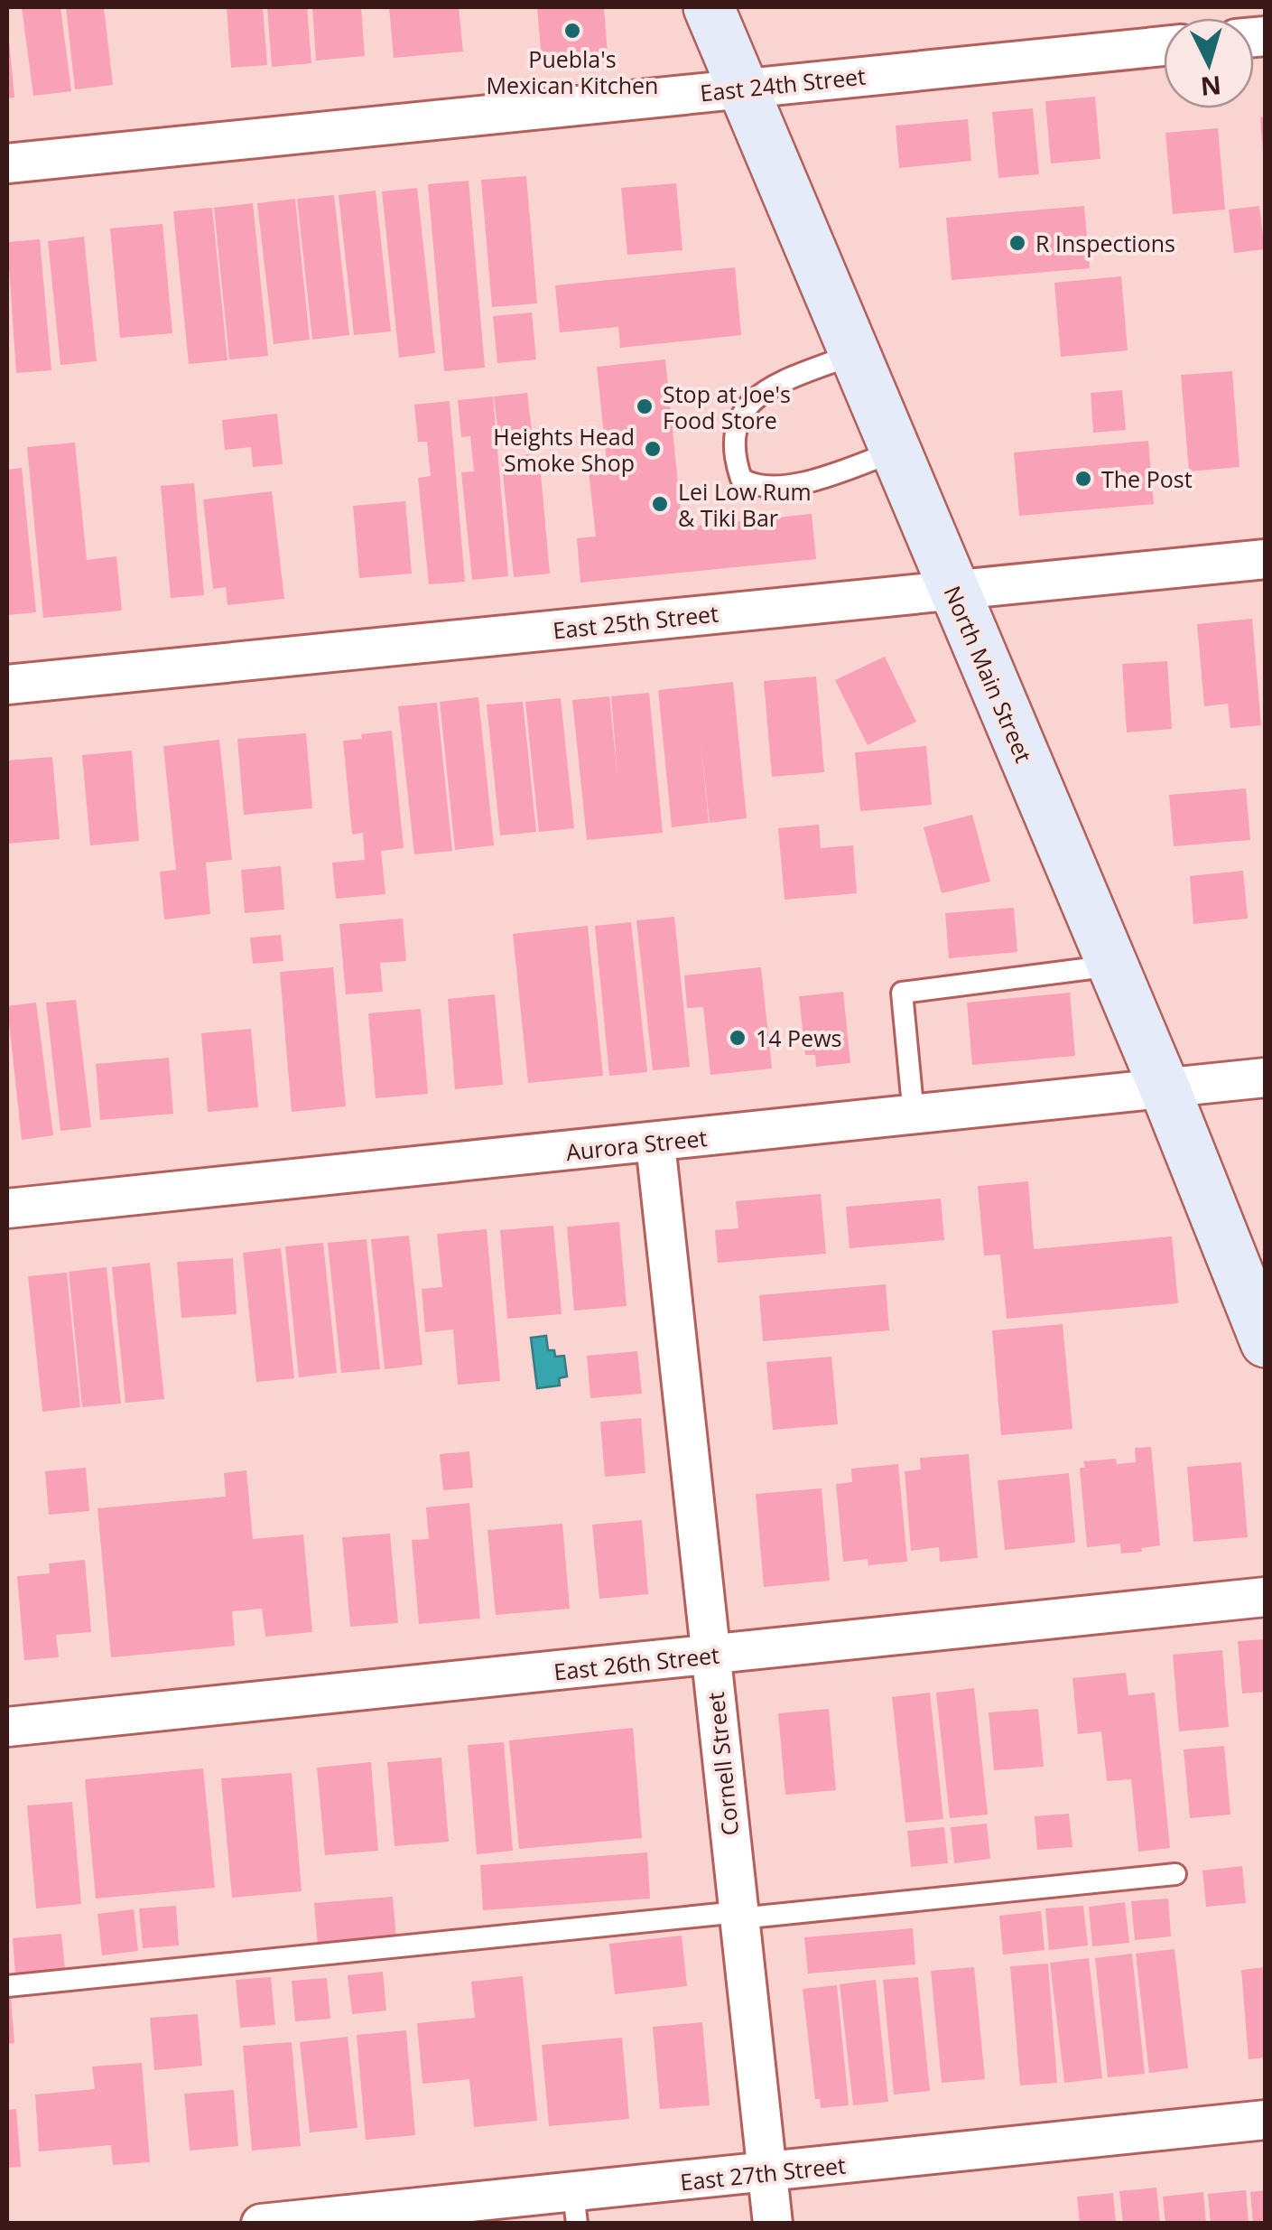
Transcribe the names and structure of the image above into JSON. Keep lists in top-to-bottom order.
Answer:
{
  "streets": {
    "main road": ["North Main Street"],
    "street": [
      "East 24th Street",
      "East 25th Street",
      "Aurora Street",
      "East 26th Street",
      "Cornell Street",
      "East 27th Street"
    ]
  },
  "crossings": [
    ["East 24th Street", "North Main Street"],
    ["East 25th Street", "North Main Street"],
    ["North Main Street", "Aurora Street"],
    ["Aurora Street", "Cornell Street"],
    ["East 26th Street", "Cornell Street"],
    ["Cornell Street", "East 27th Street"]
  ],
  "places": [
    "Puebla's Mexican Kitchen",
    "R Inspections",
    "Stop at Joe's Food Store",
    "Heights Head Smoke Shop",
    "The Post",
    "Lei Low Rum & Tiki Bar",
    "14 Pews"
  ],
  "north": "bottom"
}
